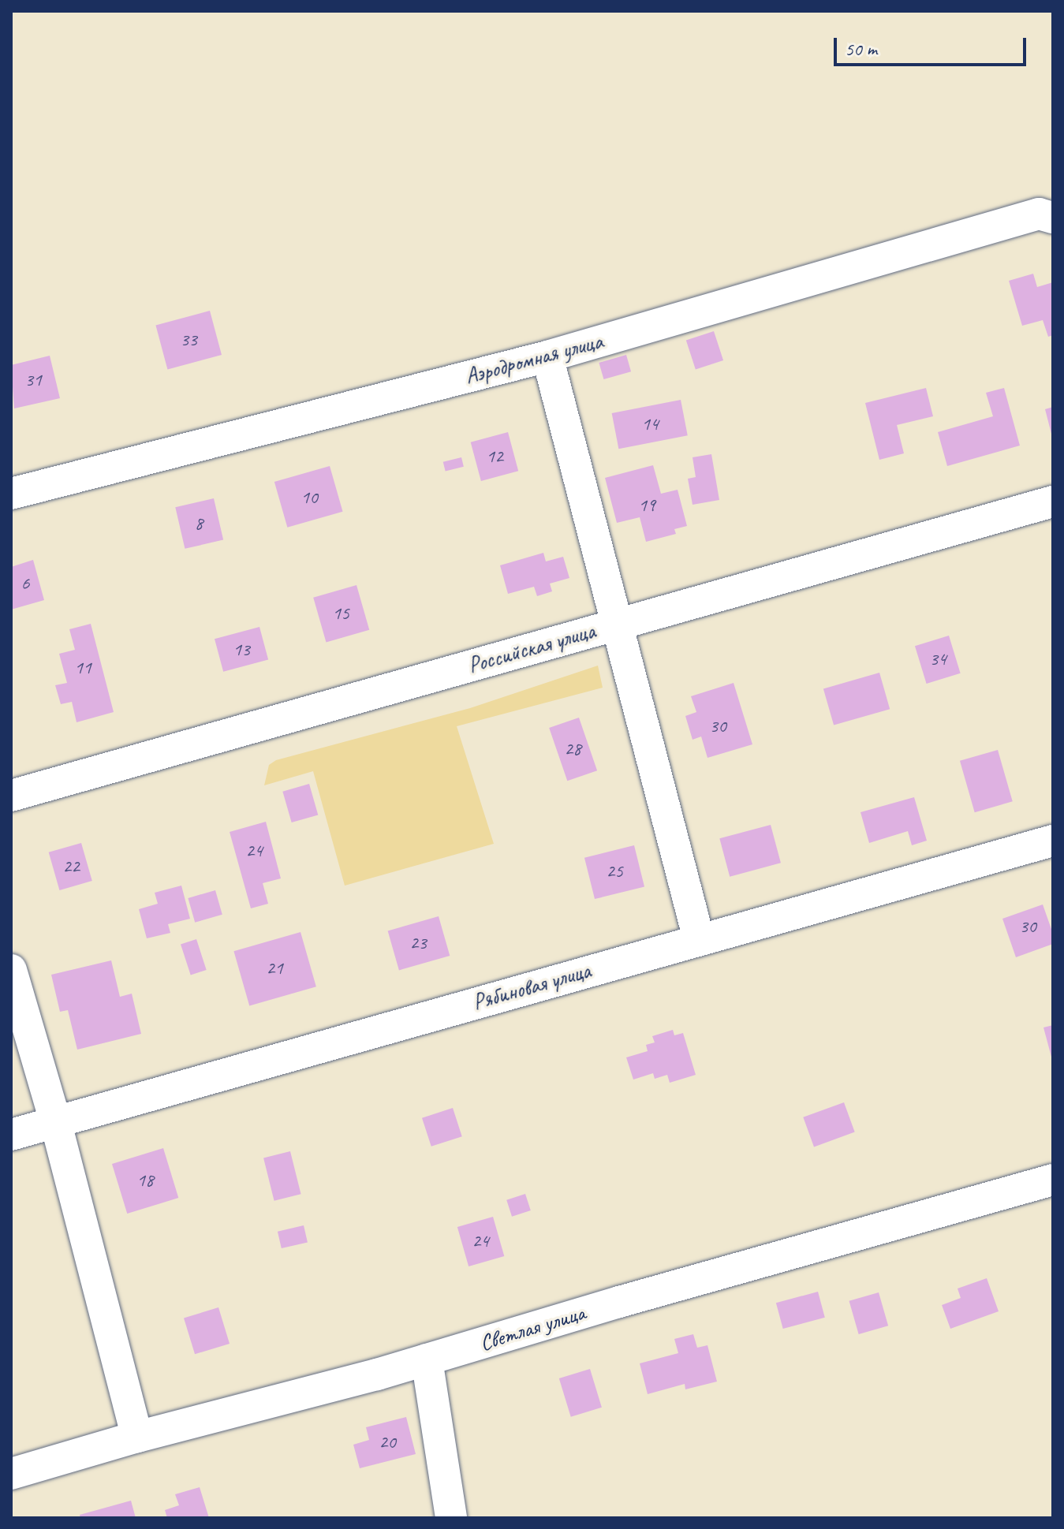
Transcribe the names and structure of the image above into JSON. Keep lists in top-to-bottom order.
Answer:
{
  "streets": {
    "street": [
      "Аэродромная улица",
      "Российская улица",
      "Рябиновая улица",
      "Светлая улица"
    ]
  },
  "house_numbers": [
    "33",
    "31",
    "14",
    "12",
    "10",
    "19",
    "8",
    "6",
    "15",
    "13",
    "34",
    "11",
    "30",
    "28",
    "24",
    "22",
    "25",
    "30",
    "23",
    "21",
    "18",
    "24",
    "20"
  ],
  "scale_bar": "50 m"
}
